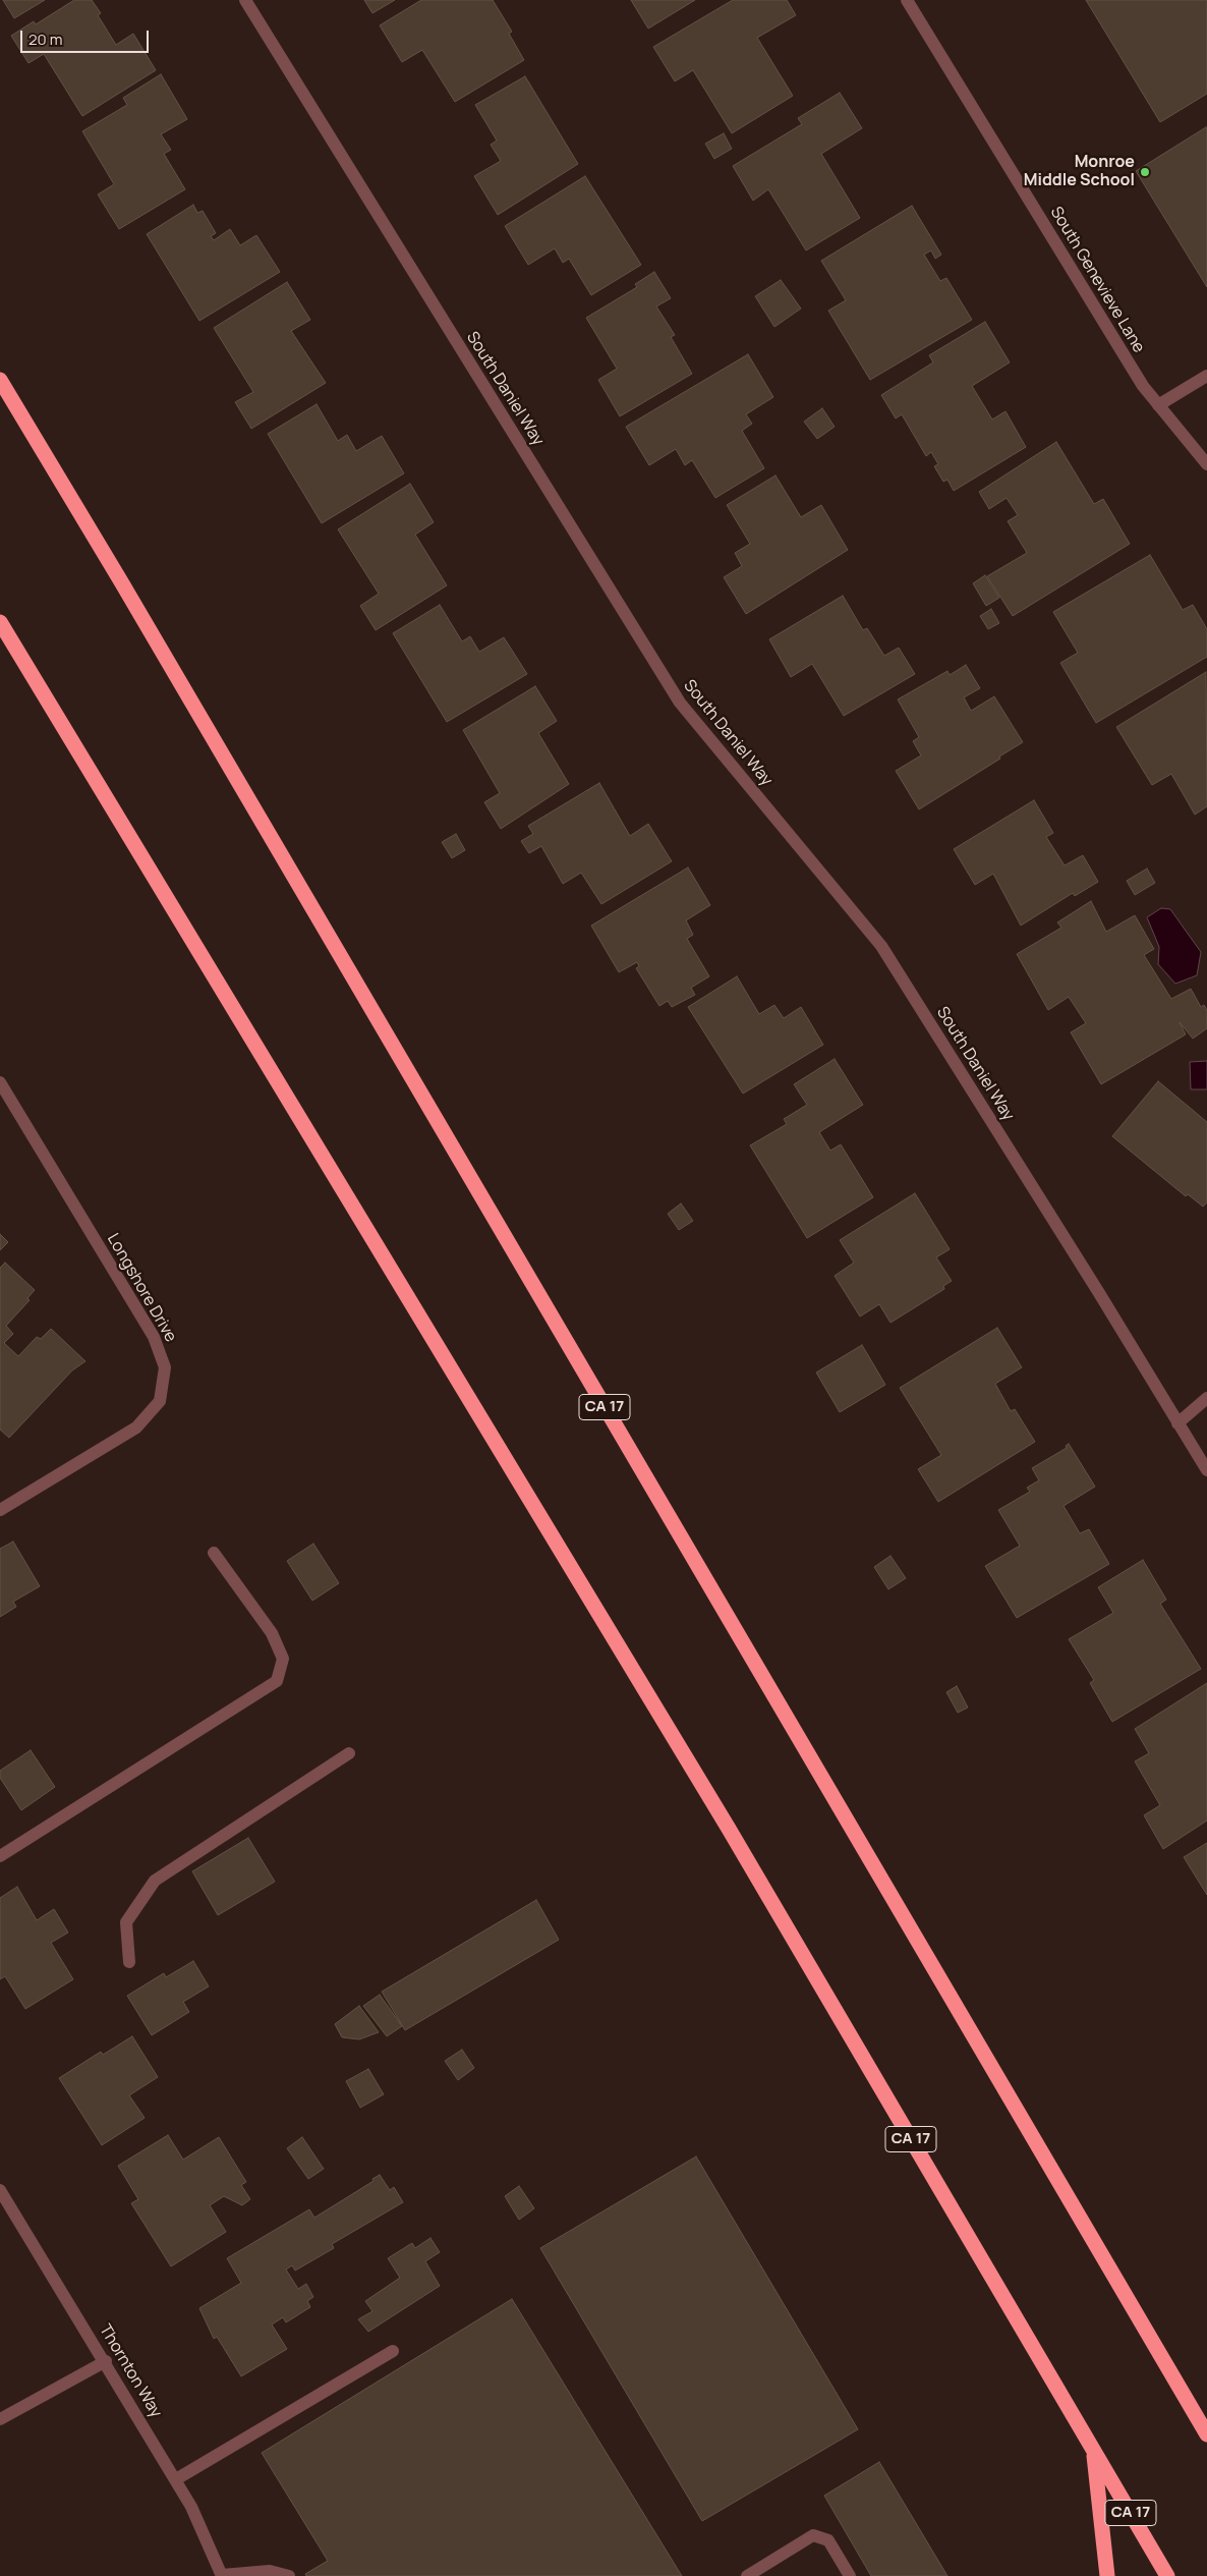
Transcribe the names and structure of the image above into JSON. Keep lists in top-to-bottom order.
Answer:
{
  "streets": {
    "highway": ["CA 17"],
    "street": [
      "South Genevieve Lane",
      "South Daniel Way",
      "Longshore Drive",
      "Thornton Way"
    ]
  },
  "places": ["Monroe Middle School"],
  "scale_bar": "20 m"
}
